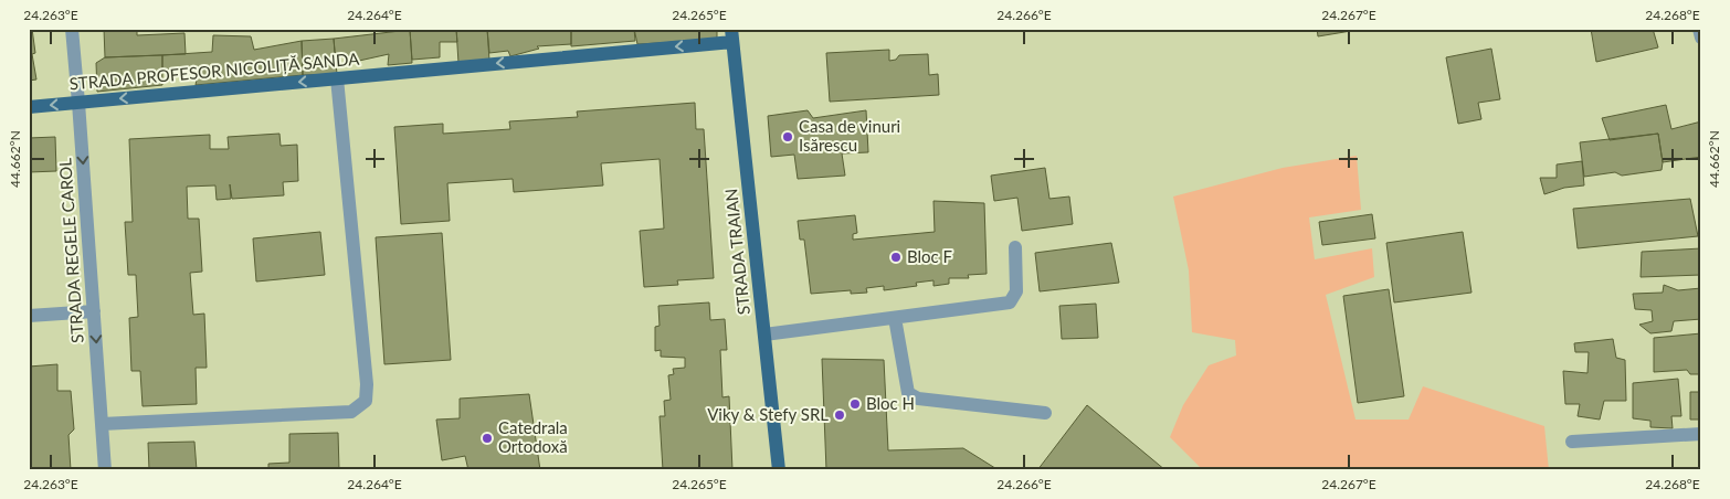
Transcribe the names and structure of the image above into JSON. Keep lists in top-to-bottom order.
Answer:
{
  "streets": {
    "main road": ["STRADA PROFESOR NICOLIȚĂ SANDA", "STRADA TRAIAN"],
    "street": ["STRADA REGELE CAROL"]
  },
  "crossings": [
    ["STRADA PROFESOR NICOLIȚĂ SANDA", "STRADA REGELE CAROL"],
    ["STRADA PROFESOR NICOLIȚĂ SANDA", "STRADA TRAIAN"]
  ],
  "one_way": ["STRADA PROFESOR NICOLIȚĂ SANDA", "STRADA REGELE CAROL"],
  "places": [
    "Casa de vinuri Isărescu",
    "Bloc F",
    "Bloc H",
    "Viky & Stefy SRL",
    "Catedrala Ortodoxă"
  ],
  "coordinates": [
    "24.263°E",
    "24.264°E",
    "24.265°E",
    "24.266°E",
    "24.267°E",
    "24.268°E",
    "44.662°N"
  ]
}
